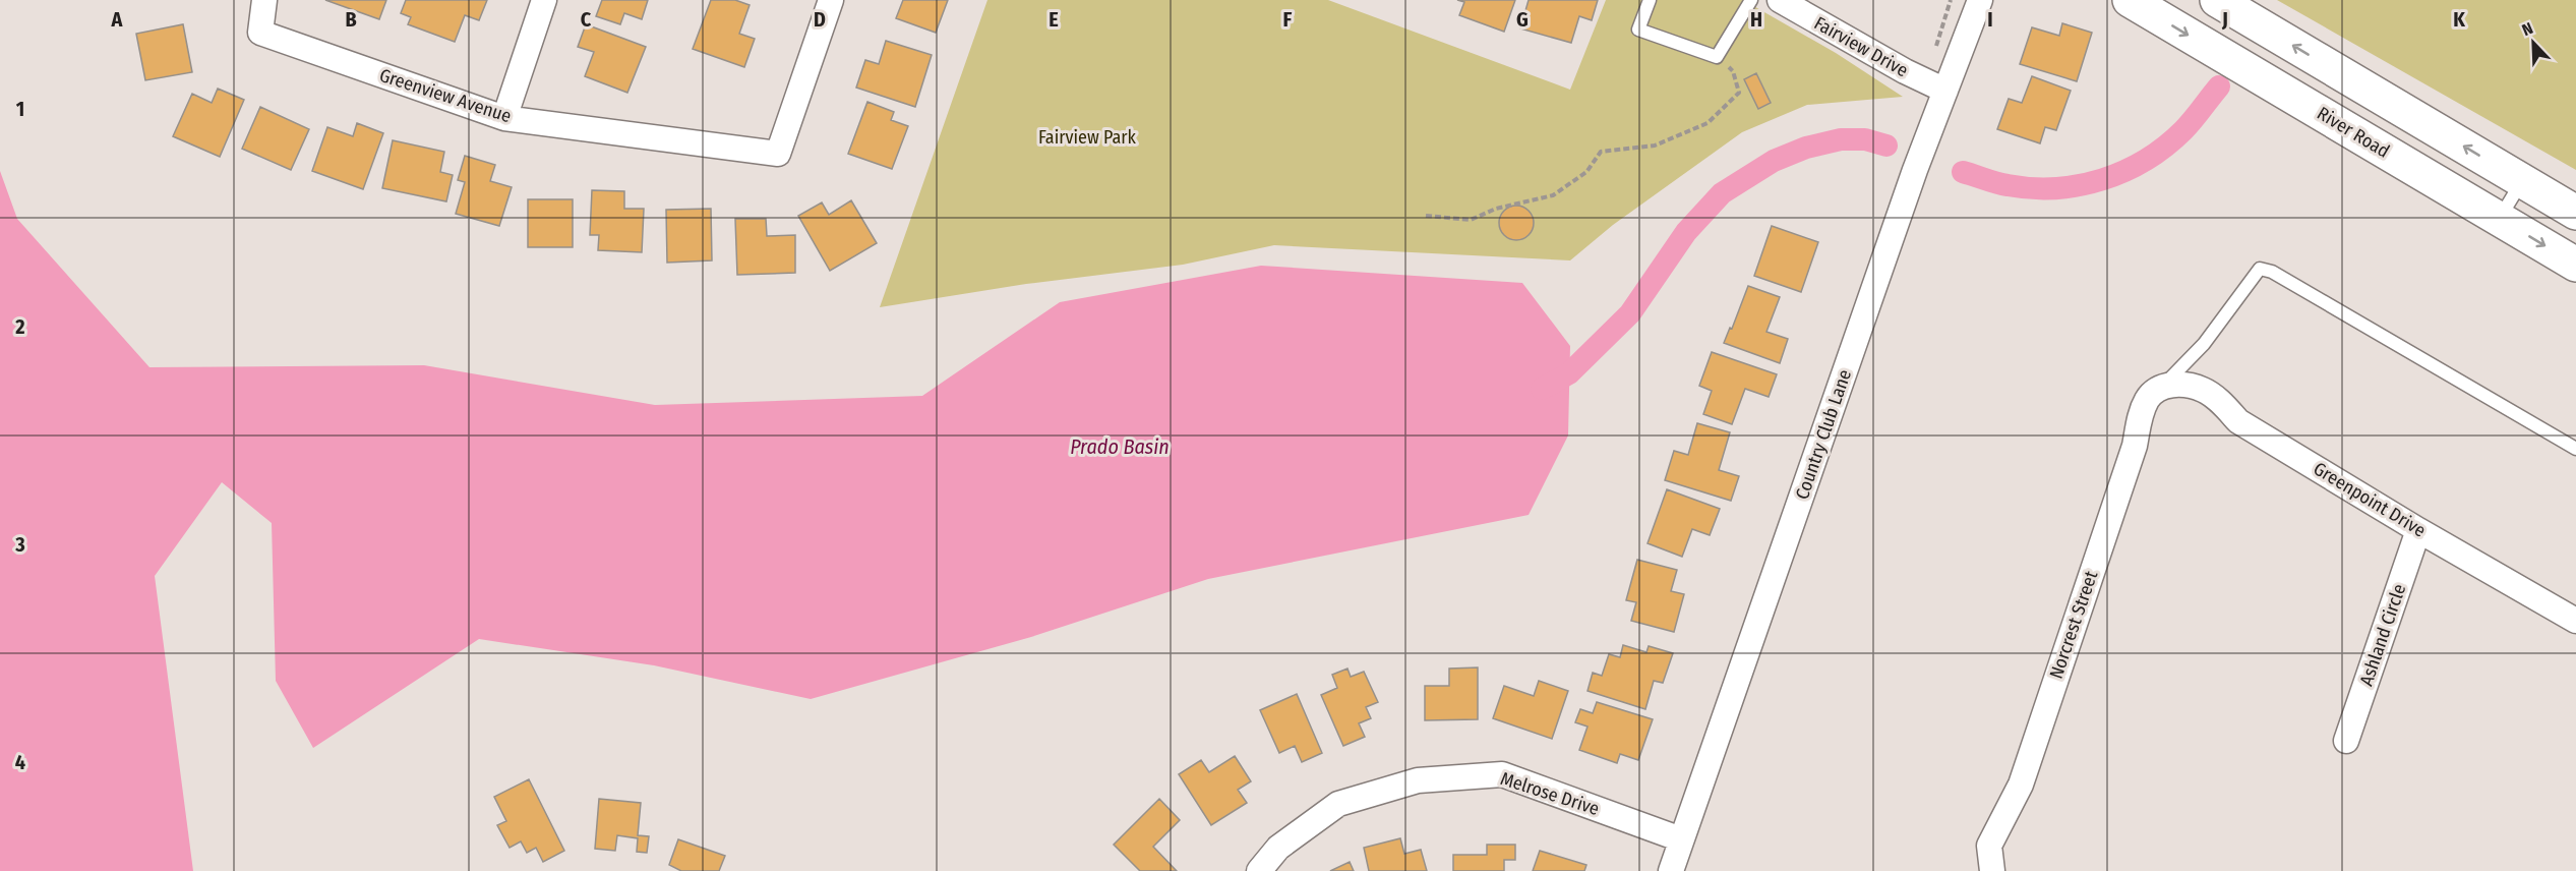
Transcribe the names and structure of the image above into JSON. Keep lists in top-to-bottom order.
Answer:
{
  "streets": {
    "main road": ["River Road"],
    "street": [
      "Fairview Drive",
      "Greenview Avenue",
      "Country Club Lane",
      "Greenpoint Drive",
      "Norcrest Street",
      "Ashland Circle",
      "Melrose Drive"
    ]
  },
  "crossings": [
    ["Fairview Drive", "Country Club Lane"],
    ["Country Club Lane", "Melrose Drive"],
    ["Greenpoint Drive", "Norcrest Street"],
    ["Greenpoint Drive", "Ashland Circle"]
  ],
  "water": ["Prado Basin"],
  "parks": ["Fairview Park"],
  "north": "top left",
  "grid": {
    "columns": [
      "A",
      "B",
      "C",
      "D",
      "E",
      "F",
      "G",
      "H",
      "I",
      "J",
      "K"
    ],
    "rows": [
      "1",
      "2",
      "3",
      "4"
    ]
  }
}
